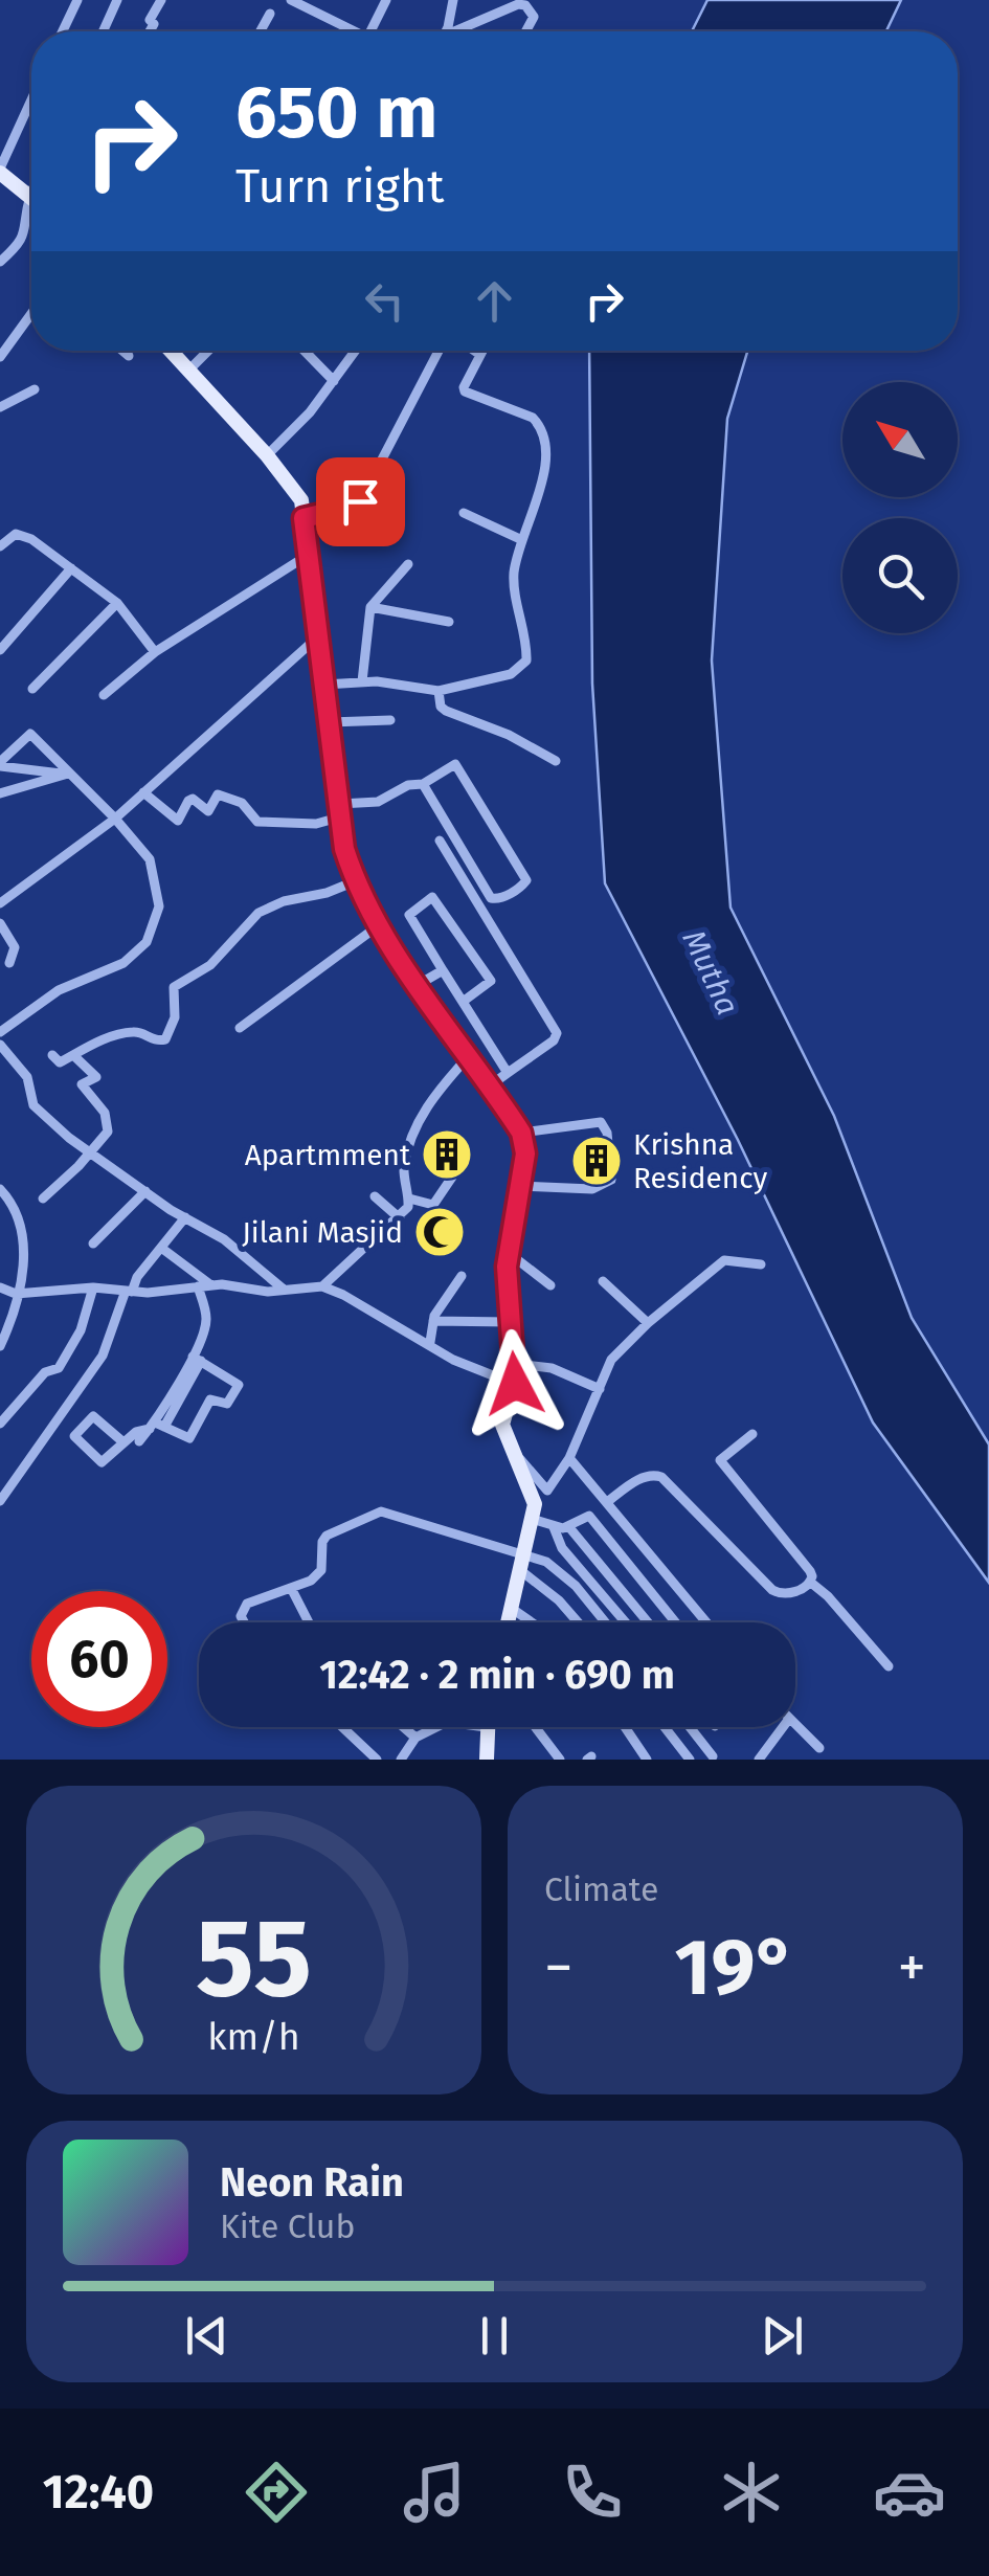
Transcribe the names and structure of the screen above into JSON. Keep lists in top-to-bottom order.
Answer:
{
  "water": ["Mutha"],
  "places": {
    "building": ["Apartmment", "Krishna Residency"],
    "mosque": ["Jilani Masjid"]
  },
  "north": "top left",
  "page": {
    "turn": ["650 m", "Turn right"],
    "limit": "60",
    "trip": "12:42 · 2 min · 690 m",
    "tile": "Climate",
    "heat": ["−", "19°", "+"],
    "song": ["Neon Rain", "Kite Club"],
    "tabs": "12:40",
    "gauge": ["55", "km/h"]
  }
}
